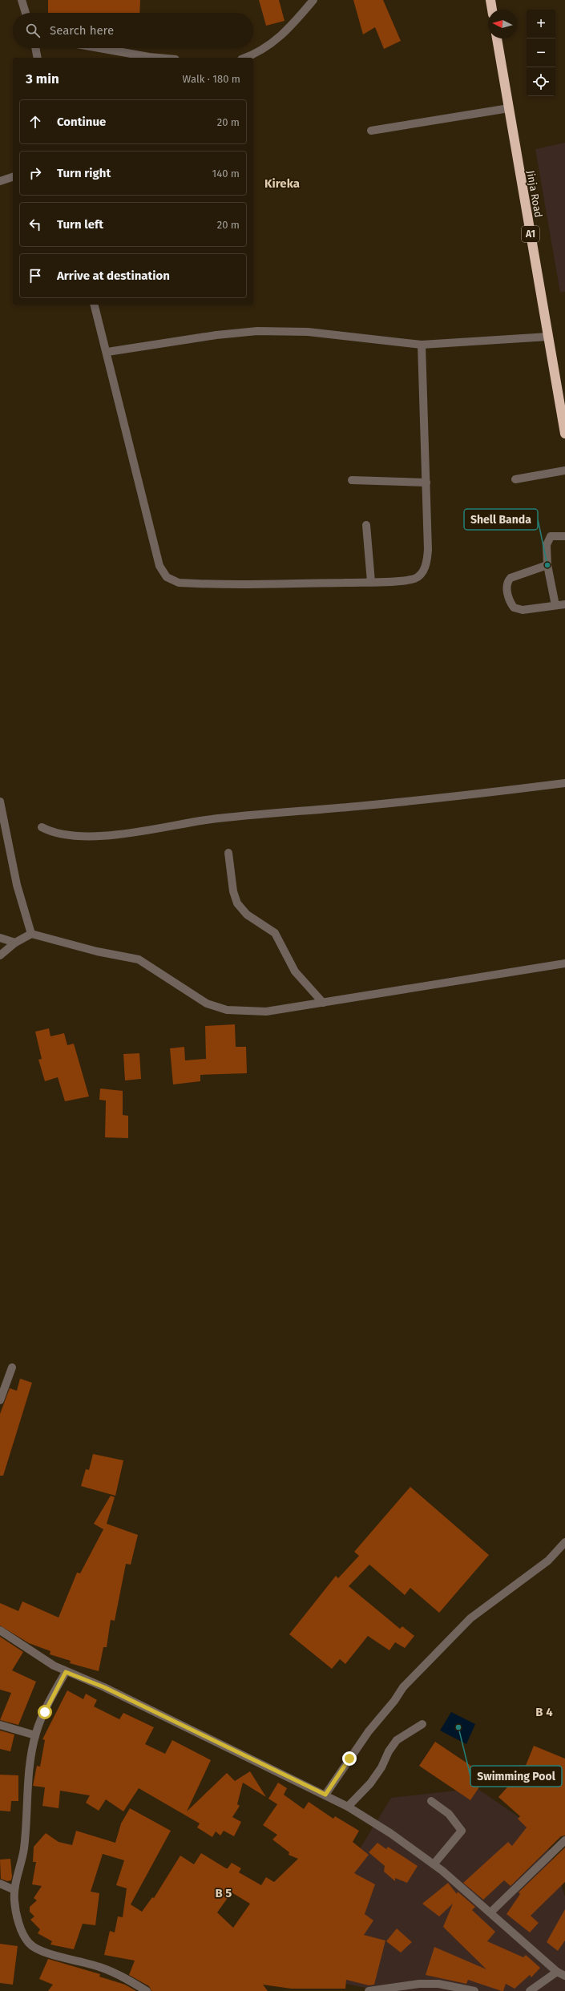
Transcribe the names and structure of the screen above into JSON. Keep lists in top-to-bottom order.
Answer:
{
  "streets": {
    "highway": ["Jinja Road", "A1"]
  },
  "districts": ["Kireka", "B 4", "B 5"],
  "places": ["Shell Banda", "Swimming Pool"],
  "north": "left",
  "page": {
    "map_buttons": ["+", "−"],
    "search": "Search here",
    "heading": ["3 min", "Walk · 180 m"],
    "list": [
      ["Continue", "20 m"],
      ["Turn right", "140 m"],
      ["Turn left", "20 m"],
      "Arrive at destination"
    ]
  }
}
